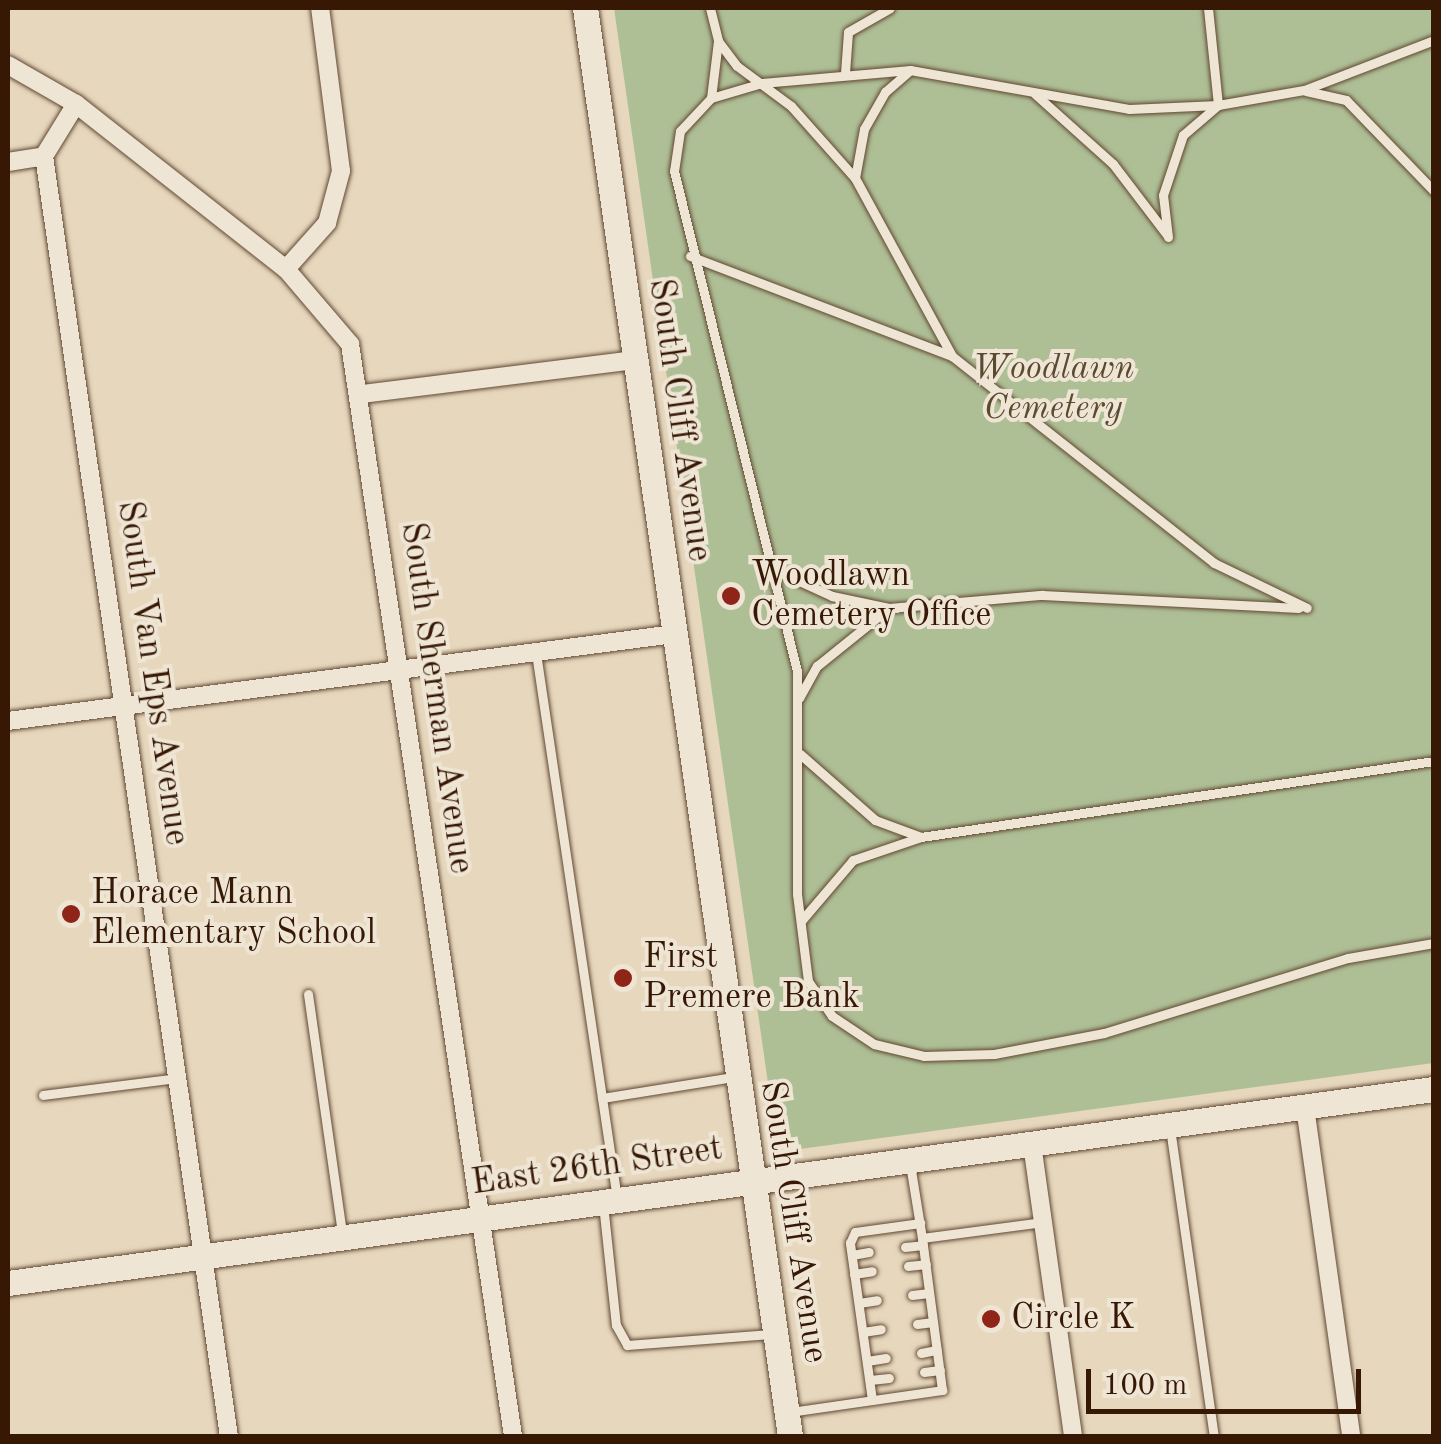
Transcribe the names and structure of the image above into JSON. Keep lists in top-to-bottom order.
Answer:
{
  "streets": {
    "main road": ["South Cliff Avenue", "East 26th Street"],
    "street": ["South Van Eps Avenue", "South Sherman Avenue"]
  },
  "crossings": [
    ["South Cliff Avenue", "East 26th Street"],
    ["South Van Eps Avenue", "East 26th Street"],
    ["South Sherman Avenue", "East 26th Street"]
  ],
  "parks": ["Woodlawn Cemetery"],
  "places": [
    "Woodlawn Cemetery Office",
    "Horace Mann Elementary School",
    "First Premere Bank",
    "Circle K"
  ],
  "scale_bar": "100 m"
}
